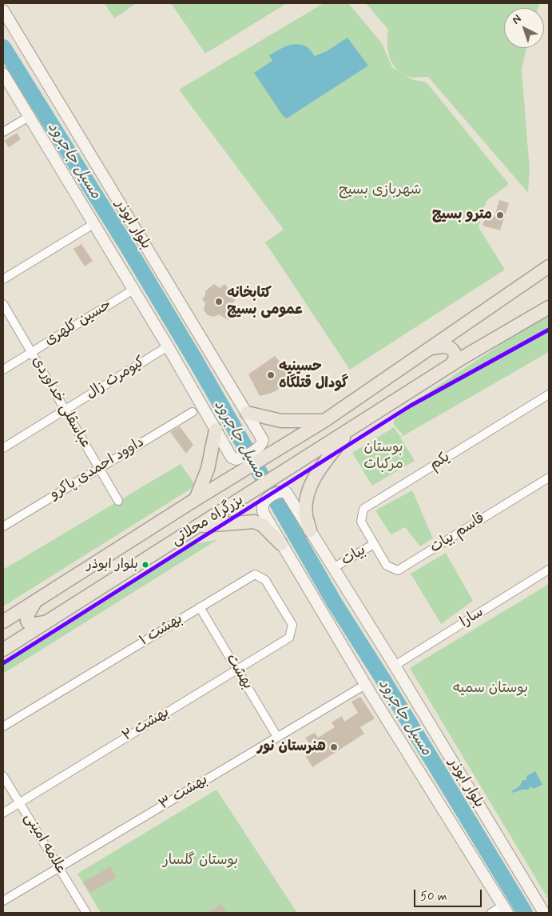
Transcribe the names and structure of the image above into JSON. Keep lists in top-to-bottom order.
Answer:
{
  "streets": {
    "highway": ["بزرگراه محلاتی"],
    "main road": ["بلوار ابوذر"],
    "street": [
      "حسین کلهری",
      "کیومرث زال",
      "عباسقلی خداوردی",
      "یکم",
      "داوود احمدی پاکرو",
      "قاسم بیات",
      "بیات",
      "سارا",
      "بهشت ۱",
      "بهشت",
      "بهشت ۲",
      "بهشت ۳",
      "علامه امینی"
    ]
  },
  "crossings": [
    ["بلوار ابوذر", "بزرگراه محلاتی"],
    ["بلوار ابوذر", "بیات"],
    ["بلوار ابوذر", "سارا"],
    ["بلوار ابوذر", "بهشت ۳"],
    ["حسین کلهری", "عباسقلی خداوردی"],
    ["کیومرث زال", "عباسقلی خداوردی"],
    ["عباسقلی خداوردی", "داوود احمدی پاکرو"],
    ["یکم", "قاسم بیات"],
    ["یکم", "بیات"],
    ["قاسم بیات", "بیات"],
    ["بهشت ۱", "بهشت"],
    ["بهشت ۱", "بهشت ۲"],
    ["بهشت", "بهشت ۲"],
    ["بهشت", "بهشت ۳"],
    ["بهشت ۲", "علامه امینی"],
    ["بهشت ۳", "علامه امینی"]
  ],
  "water": ["مسیل جاجرود"],
  "parks": [
    "شهربازی بسیج",
    "بوستان مرکبات",
    "بوستان سمیه",
    "بوستان گلسار"
  ],
  "places": [
    "مترو بسیج",
    "کتابخانه عمومی بسیج",
    "حسینیه گودال قتلگاه",
    "بلوار ابوذر",
    "هنرستان نور"
  ],
  "scale_bar": "50 m",
  "north": "top left"
}
